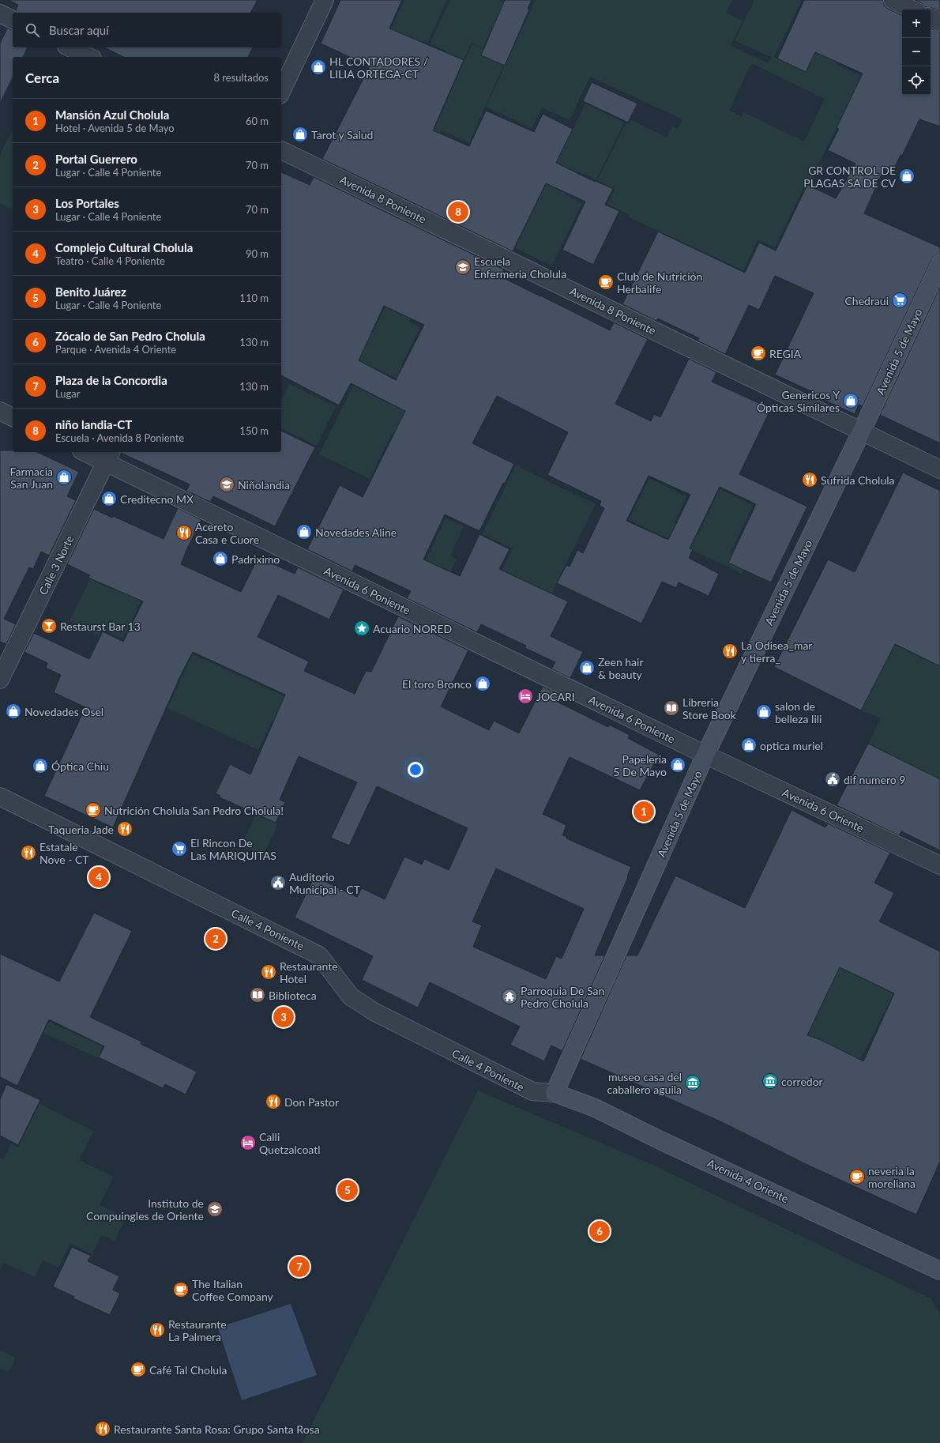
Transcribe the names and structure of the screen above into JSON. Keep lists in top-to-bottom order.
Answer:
{
  "streets": {
    "street": [
      "Avenida 8 Poniente",
      "Avenida 5 de Mayo",
      "Calle 3 Norte",
      "Avenida 6 Poniente",
      "Avenida 6 Oriente",
      "Calle 4 Poniente",
      "Avenida 4 Oriente"
    ]
  },
  "crossings": [
    ["Avenida 8 Poniente", "Avenida 5 de Mayo"],
    ["Avenida 5 de Mayo", "Avenida 6 Poniente"],
    ["Avenida 5 de Mayo", "Avenida 6 Oriente"],
    ["Avenida 5 de Mayo", "Calle 4 Poniente"],
    ["Avenida 5 de Mayo", "Avenida 4 Oriente"],
    ["Calle 3 Norte", "Avenida 6 Poniente"],
    ["Avenida 6 Poniente", "Avenida 6 Oriente"],
    ["Calle 4 Poniente", "Avenida 4 Oriente"]
  ],
  "places": {
    "shop": [
      "HL CONTADORES / LILIA ORTEGA-CT",
      "Tarot y Salud",
      "GR CONTROL DE PLAGAS SA DE CV",
      "Genericos Y Ópticas Similares",
      "Farmacia San Juan",
      "Creditecno MX",
      "Novedades Aline",
      "Padriximo",
      "Zeen hair & beauty",
      "El toro Bronco",
      "Novedades Osel",
      "salon de belleza lili",
      "optica muriel",
      "Papeleria 5 De Mayo",
      "Óptica Chiu"
    ],
    "school or university": ["Escuela Enfermeria Cholula", "Niñolandia", "Instituto de Compuingles de Oriente"],
    "cafe": [
      "Club de Nutrición Herbalife",
      "REGIA",
      "Nutrición Cholula San Pedro Cholula!",
      "neveria la moreliana",
      "The Italian Coffee Company",
      "Café Tal Cholula"
    ],
    "supermarket": ["Chedraui", "El Rincon De Las MARIQUITAS"],
    "restaurant": [
      "Sufrida Cholula",
      "Acereto Casa e Cuore",
      "La Odisea_mar y tierra_",
      "Taqueria Jade",
      "Estatale Nove - CT",
      "Restaurante Hotel",
      "Don Pastor",
      "Restaurante La Palmera",
      "Restaurante Santa Rosa: Grupo Santa Rosa"
    ],
    "bar": ["Restaurst Bar 13"],
    "place": ["Acuario NORED"],
    "hotel": ["JOCARI", "Calli Quetzalcoatl"],
    "library": ["Libreria Store Book", "Biblioteca"],
    "public building": ["dif numero 9", "Auditorio Municipal - CT"],
    "temple": ["Parroquia De San Pedro Cholula"],
    "museum": ["corredor", "museo casa del caballero aguila"]
  },
  "page": {
    "map_buttons": ["+", "−"],
    "search": "Buscar aquí",
    "heading": ["Cerca", "8 resultados"],
    "list": [
      {
        "mark": "1",
        "name": "Mansión Azul Cholula",
        "note": "Hotel · Avenida 5 de Mayo",
        "value": "60 m"
      },
      {
        "mark": "2",
        "name": "Portal Guerrero",
        "note": "Lugar · Calle 4 Poniente",
        "value": "70 m"
      },
      {
        "mark": "3",
        "name": "Los Portales",
        "note": "Lugar · Calle 4 Poniente",
        "value": "70 m"
      },
      {
        "mark": "4",
        "name": "Complejo Cultural Cholula",
        "note": "Teatro · Calle 4 Poniente",
        "value": "90 m"
      },
      {
        "mark": "5",
        "name": "Benito Juárez",
        "note": "Lugar · Calle 4 Poniente",
        "value": "110 m"
      },
      {
        "mark": "6",
        "name": "Zócalo de San Pedro Cholula",
        "note": "Parque · Avenida 4 Oriente",
        "value": "130 m"
      },
      {
        "mark": "7",
        "name": "Plaza de la Concordia",
        "note": "Lugar",
        "value": "130 m"
      },
      {
        "mark": "8",
        "name": "niño landia-CT",
        "note": "Escuela · Avenida 8 Poniente",
        "value": "150 m"
      }
    ],
    "pins": [
      "8",
      "1",
      "4",
      "2",
      "3",
      "5",
      "6",
      "7"
    ]
  }
}
